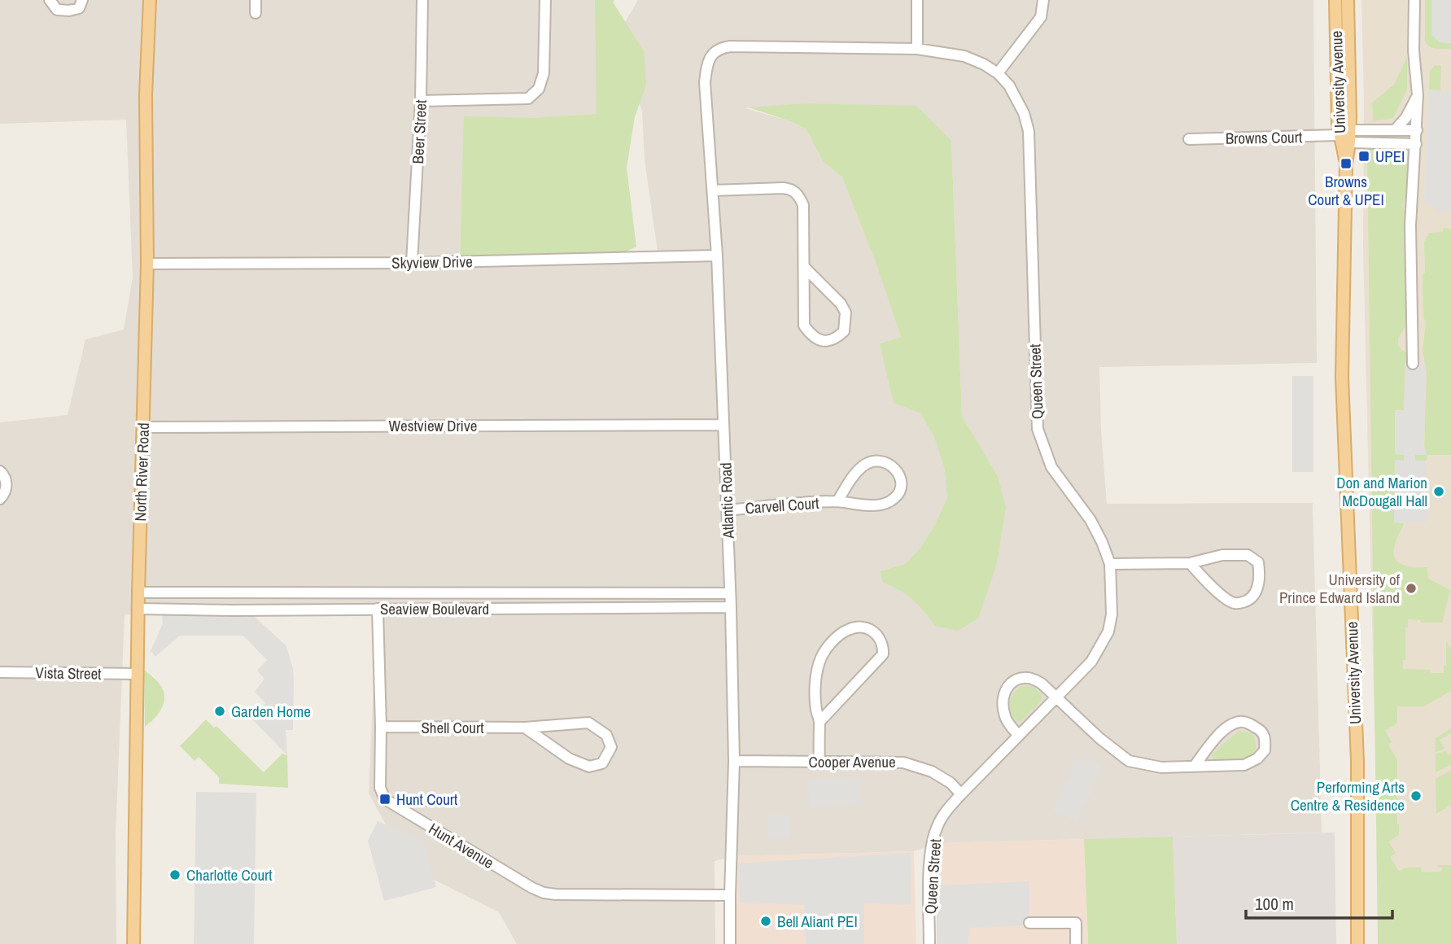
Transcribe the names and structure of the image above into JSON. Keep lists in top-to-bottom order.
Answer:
{
  "streets": {
    "main road": ["University Avenue", "North River Road"],
    "street": [
      "Beer Street",
      "Browns Court",
      "Skyview Drive",
      "Queen Street",
      "Westview Drive",
      "Atlantic Road",
      "Carvell Court",
      "Seaview Boulevard",
      "Vista Street",
      "Shell Court",
      "Cooper Avenue",
      "Hunt Avenue"
    ]
  },
  "crossings": [
    ["University Avenue", "Browns Court"],
    ["Beer Street", "Skyview Drive"],
    ["Skyview Drive", "North River Road"],
    ["Skyview Drive", "Atlantic Road"],
    ["Queen Street", "Atlantic Road"],
    ["Queen Street", "Cooper Avenue"],
    ["Westview Drive", "North River Road"],
    ["Westview Drive", "Atlantic Road"],
    ["North River Road", "Seaview Boulevard"],
    ["North River Road", "Vista Street"],
    ["Atlantic Road", "Carvell Court"],
    ["Atlantic Road", "Seaview Boulevard"],
    ["Atlantic Road", "Cooper Avenue"],
    ["Atlantic Road", "Hunt Avenue"],
    ["Seaview Boulevard", "Hunt Avenue"],
    ["Shell Court", "Hunt Avenue"]
  ],
  "places": {
    "transit": ["UPEI", "Browns Court & UPEI", "Hunt Court"],
    "other": [
      "Don and Marion McDougall Hall",
      "University of Prince Edward Island",
      "Garden Home",
      "Performing Arts Centre & Residence",
      "Charlotte Court",
      "Bell Aliant PEI"
    ]
  },
  "scale_bar": "100 m"
}
